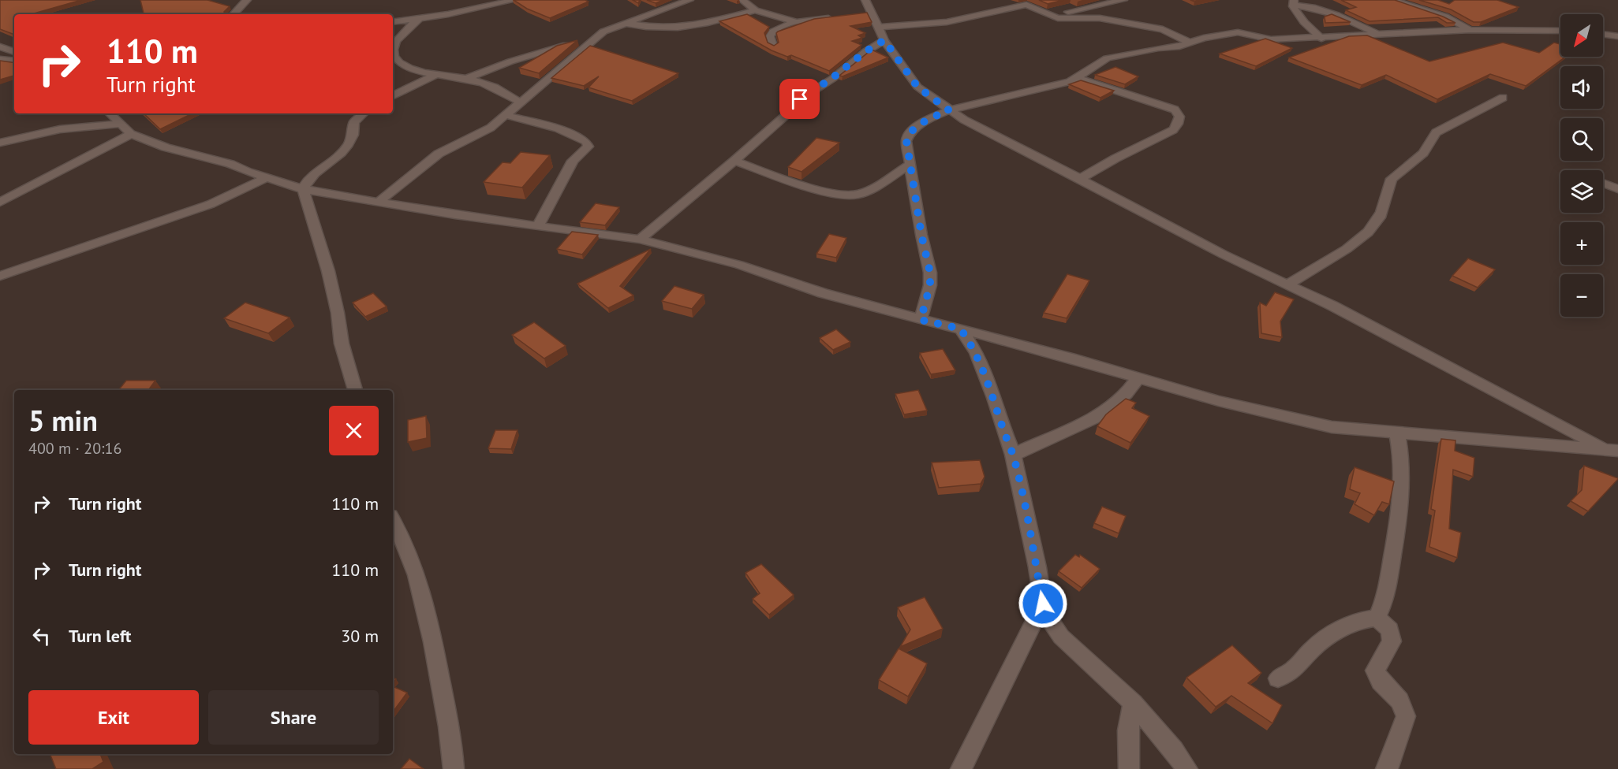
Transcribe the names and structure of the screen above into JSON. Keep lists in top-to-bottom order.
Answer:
{
  "north": "bottom left",
  "page": {
    "map_buttons": ["+", "−"],
    "turn": ["110 m", "Turn right"],
    "heading": ["5 min", "400 m · 20:16"],
    "list": [
      {
        "name": "Turn right",
        "value": "110 m"
      },
      {
        "name": "Turn right",
        "value": "110 m"
      },
      {
        "name": "Turn left",
        "value": "30 m"
      }
    ],
    "buttons": ["Exit", "Share"]
  }
}
